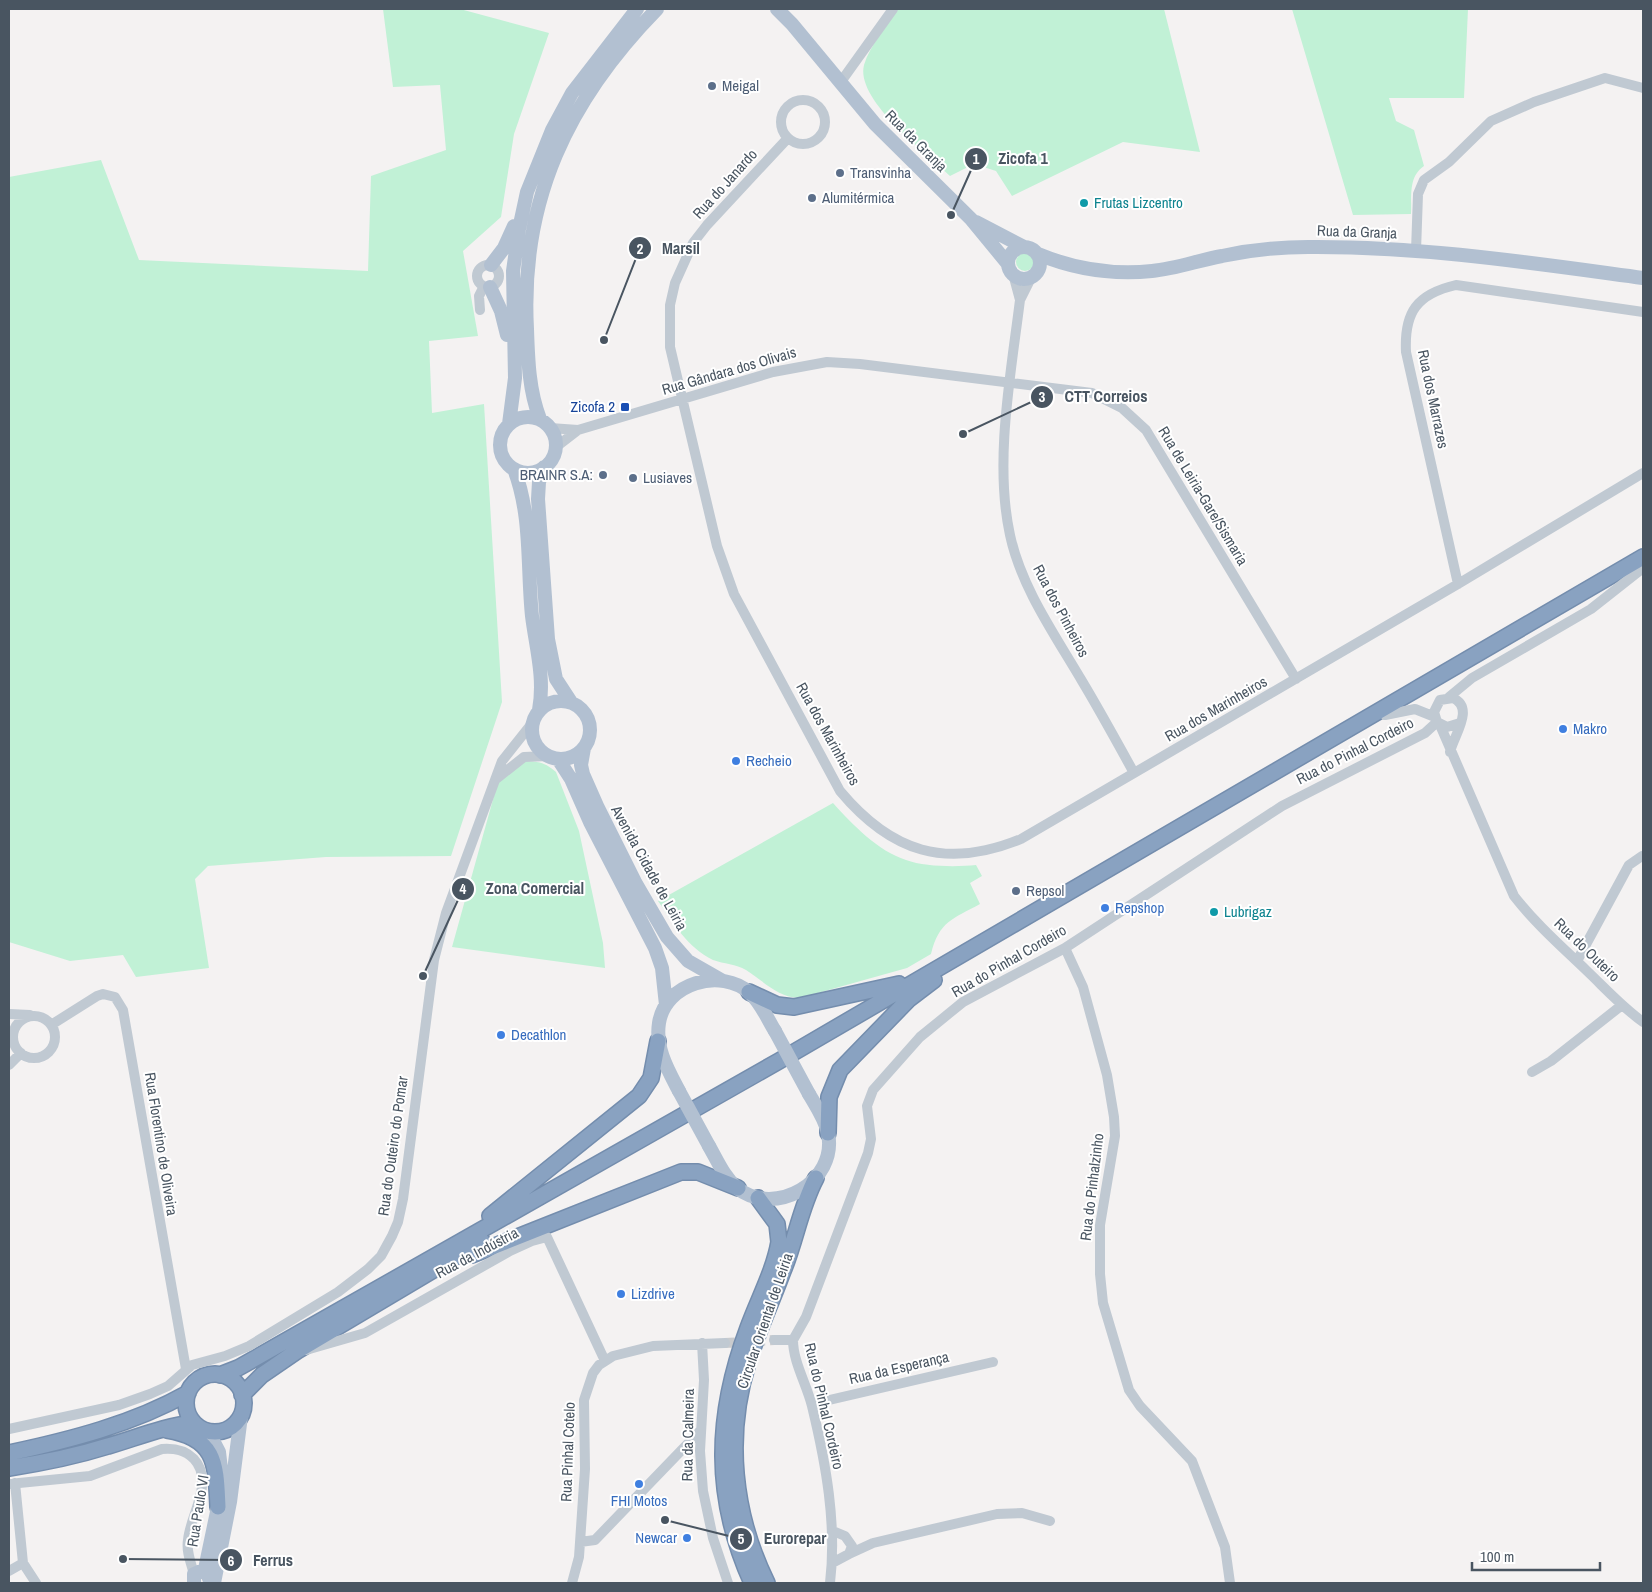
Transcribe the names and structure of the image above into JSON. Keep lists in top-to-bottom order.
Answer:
{
  "streets": {
    "highway": ["Circular Oriental de Leiria"],
    "main road": ["Rua da Granja", "Avenida Cidade de Leiria", "Rua Paulo VI"],
    "street": [
      "Rua do Janardo",
      "Rua Gândara dos Olivais",
      "Rua dos Marrazes",
      "Rua de Leiria-Gare/Sismaria",
      "Rua dos Pinheiros",
      "Rua dos Marinheiros",
      "Rua do Pinhal Cordeiro",
      "Rua do Outeiro",
      "Rua Florentino de Oliveira",
      "Rua do Outeiro do Pomar",
      "Rua do Pinhalzinho",
      "Rua da Indústria",
      "Rua da Esperança",
      "Rua da Calmeira",
      "Rua Pinhal Cotelo"
    ]
  },
  "crossings": [
    ["Rua da Granja", "Rua dos Pinheiros"],
    ["Rua do Janardo", "Rua Gândara dos Olivais"],
    ["Rua do Janardo", "Rua dos Marinheiros"],
    ["Rua Gândara dos Olivais", "Rua de Leiria-Gare/Sismaria"],
    ["Rua Gândara dos Olivais", "Rua dos Pinheiros"],
    ["Rua Gândara dos Olivais", "Rua dos Marinheiros"],
    ["Rua de Leiria-Gare/Sismaria", "Rua dos Pinheiros"],
    ["Rua de Leiria-Gare/Sismaria", "Rua dos Marinheiros"],
    ["Rua dos Pinheiros", "Rua dos Marinheiros"],
    ["Rua do Pinhal Cordeiro", "Rua do Outeiro"],
    ["Rua do Pinhal Cordeiro", "Rua do Pinhalzinho"],
    ["Rua do Pinhal Cordeiro", "Rua da Esperança"],
    ["Avenida Cidade de Leiria", "Rua do Outeiro do Pomar"],
    ["Rua Florentino de Oliveira", "Rua do Outeiro do Pomar"],
    ["Rua da Indústria", "Rua Pinhal Cotelo"]
  ],
  "places": {
    "other": [
      "Meigal",
      "Transvinha",
      "Alumitérmica",
      "Frutas Lizcentro",
      "Zicofa 1",
      "Marsil",
      "CTT Correios",
      "BRAINR S.A:",
      "Lusiaves",
      "Makro",
      "Recheio",
      "Repsol",
      "Repshop",
      "Lubrigaz",
      "Zona Comercial",
      "Decathlon",
      "Lizdrive",
      "FHI Motos",
      "Eurorepar",
      "Newcar",
      "Ferrus"
    ],
    "transit": ["Zicofa 2"]
  },
  "scale_bar": "100 m"
}
